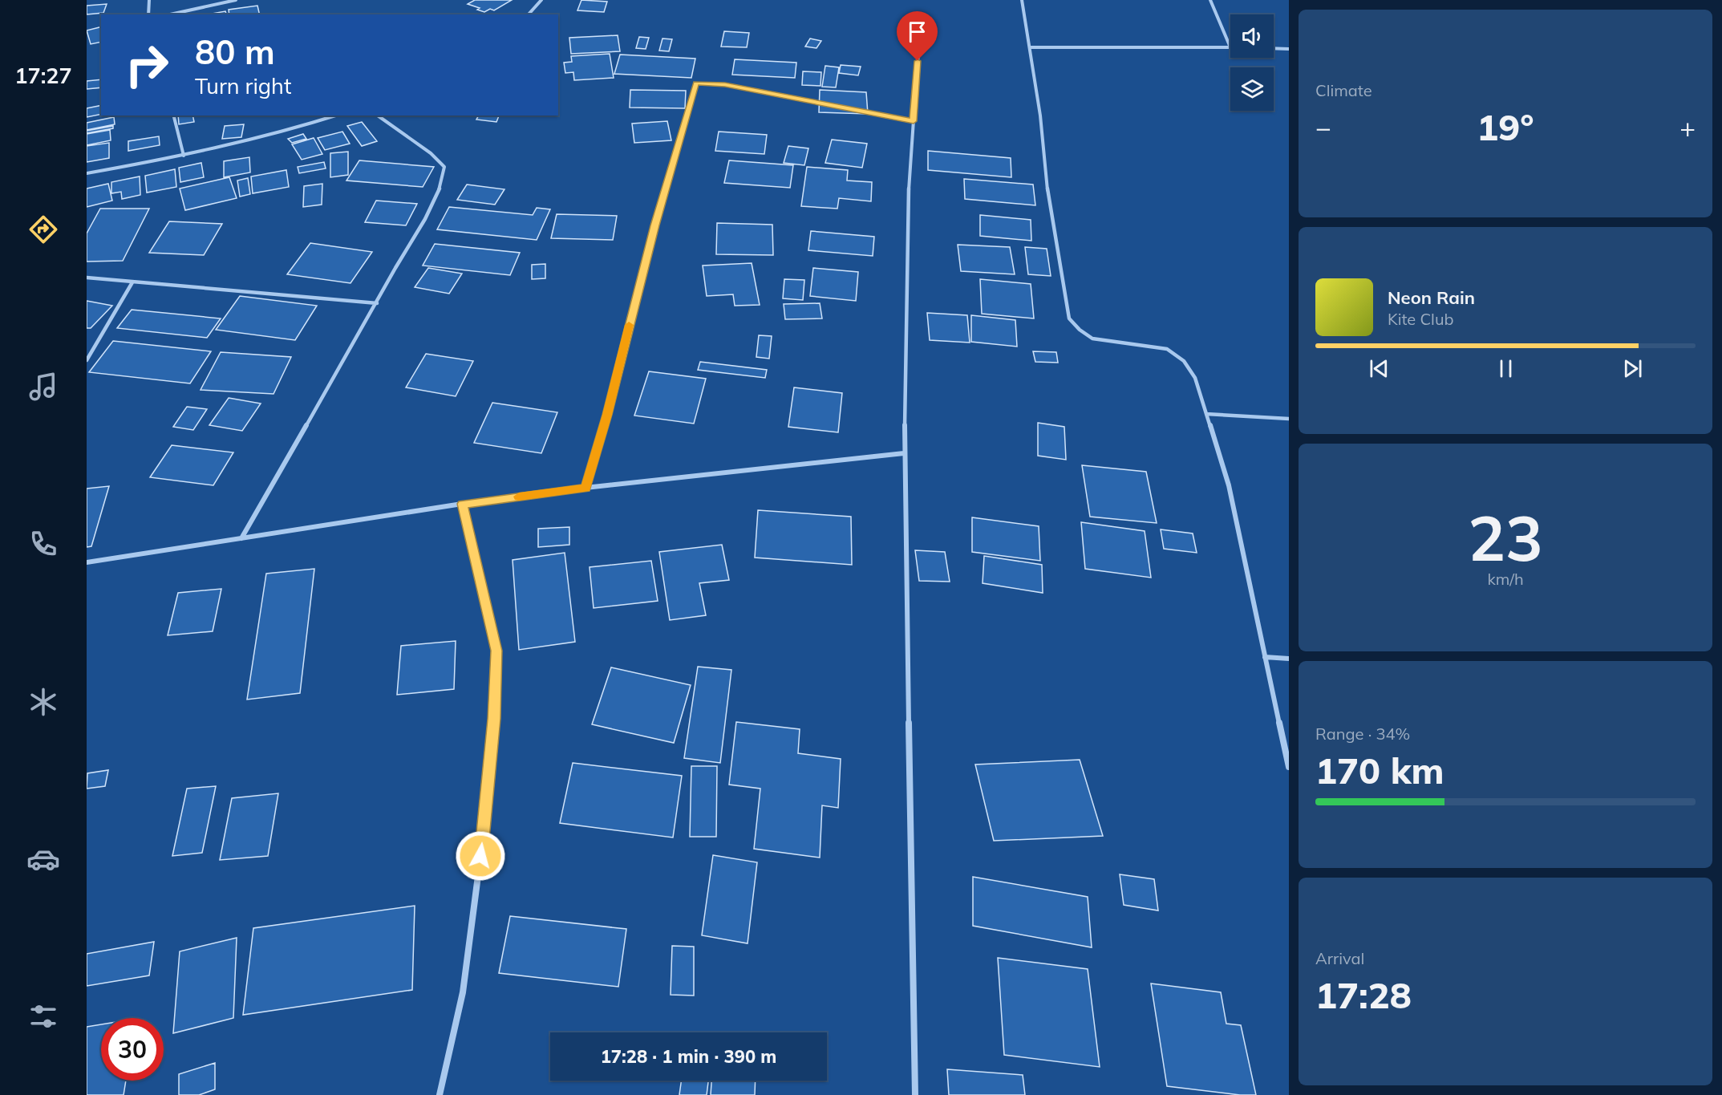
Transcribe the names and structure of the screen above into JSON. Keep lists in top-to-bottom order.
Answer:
{
  "page": {
    "tabs": "17:27",
    "tile": [
      "Climate",
      ["23", "km/h"],
      ["Range · 34%", "170 km"],
      ["Arrival", "17:28"]
    ],
    "turn": ["80 m", "Turn right"],
    "heat": ["−", "19°", "+"],
    "song": ["Neon Rain", "Kite Club"],
    "limit": "30",
    "trip": "17:28 · 1 min · 390 m"
  }
}
